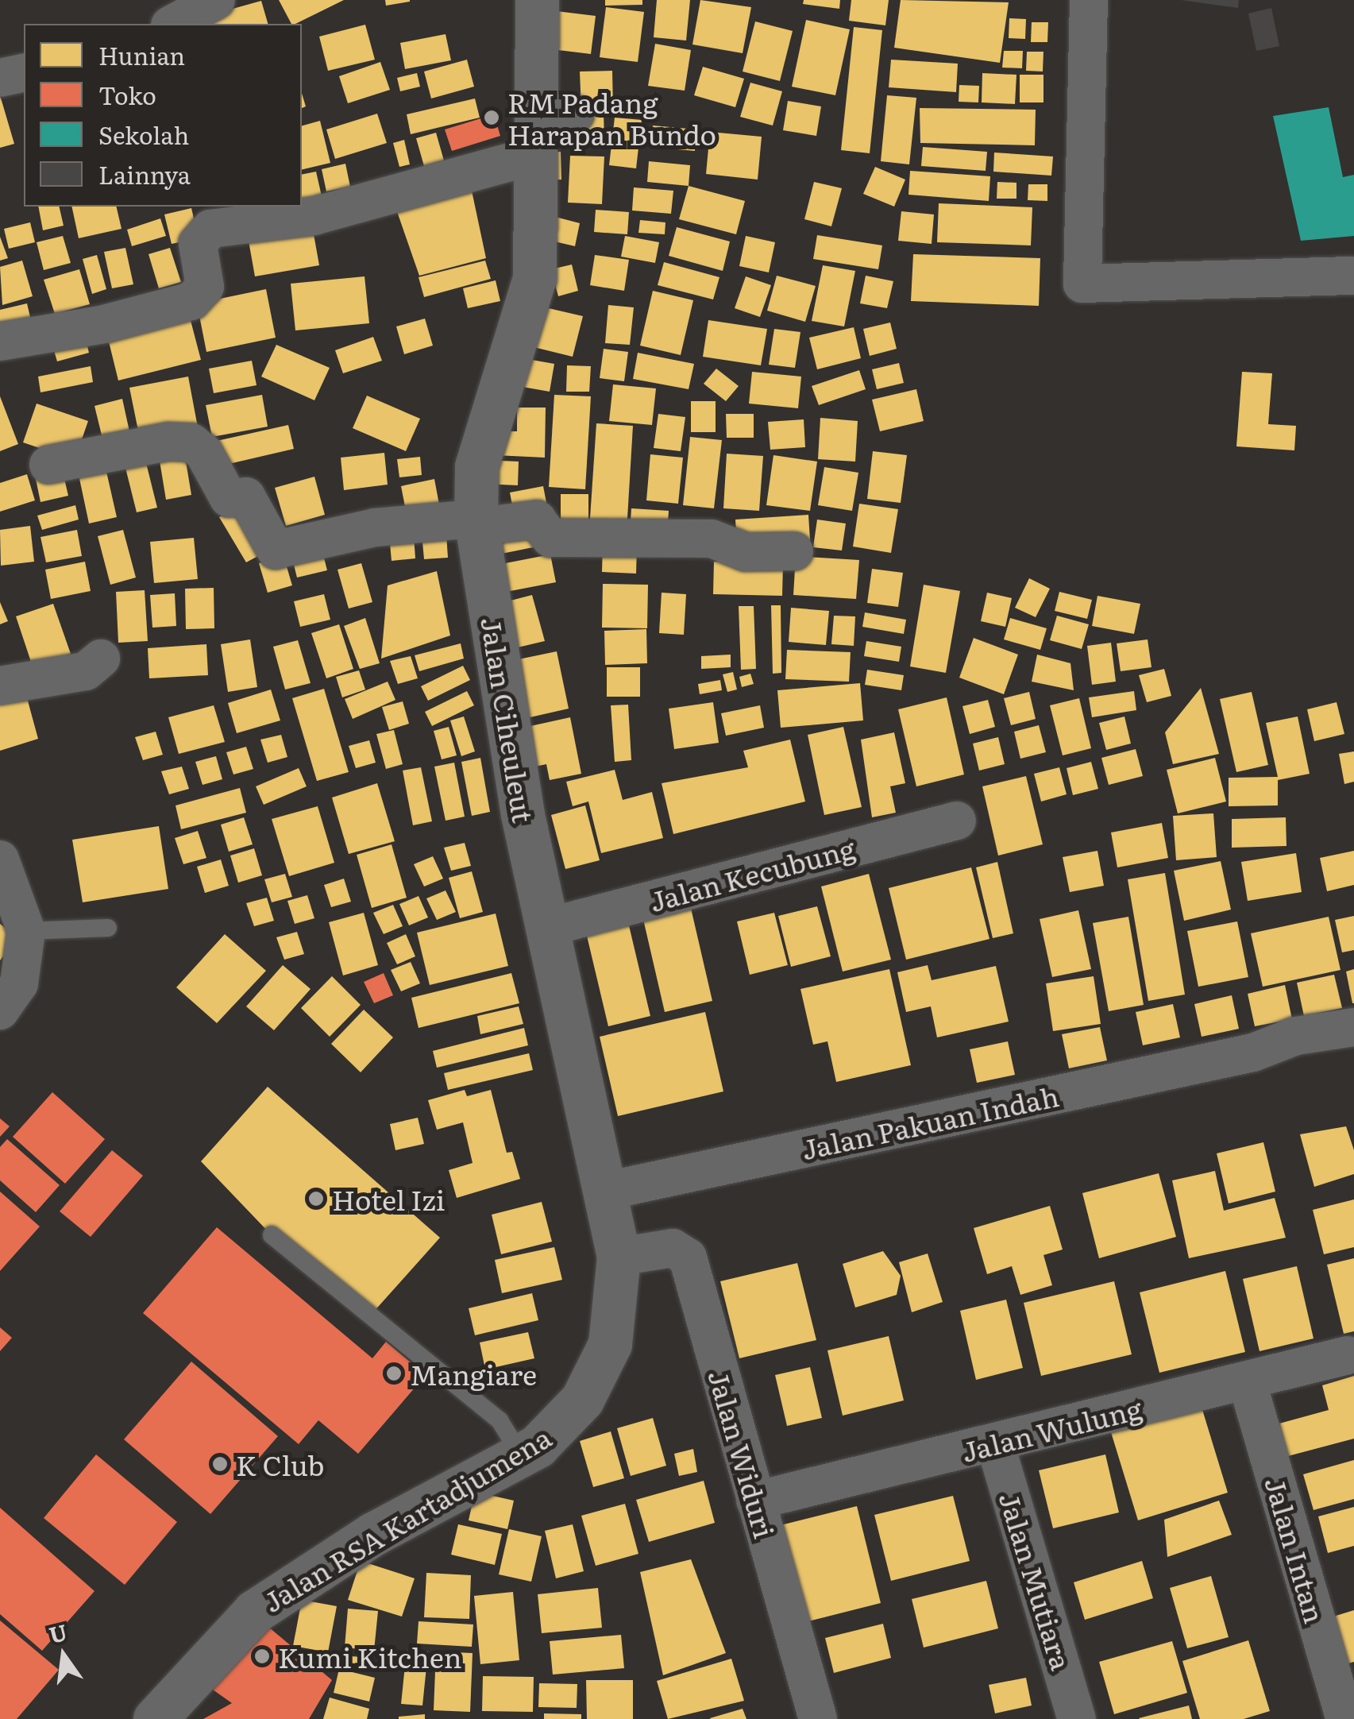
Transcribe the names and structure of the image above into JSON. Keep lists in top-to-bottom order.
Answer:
{
  "streets": {
    "street": [
      "Jalan Ciheuleut",
      "Jalan Kecubung",
      "Jalan Pakuan Indah",
      "Jalan Wulung",
      "Jalan Widuri",
      "Jalan RSA Kartadjumena",
      "Jalan Intan",
      "Jalan Mutiara"
    ]
  },
  "crossings": [
    ["Jalan Ciheuleut", "Jalan Kecubung"],
    ["Jalan Ciheuleut", "Jalan Pakuan Indah"],
    ["Jalan Ciheuleut", "Jalan Widuri"],
    ["Jalan Ciheuleut", "Jalan RSA Kartadjumena"],
    ["Jalan Wulung", "Jalan Widuri"],
    ["Jalan Wulung", "Jalan Intan"],
    ["Jalan Wulung", "Jalan Mutiara"]
  ],
  "places": [
    "RM Padang Harapan Bundo",
    "Hotel Izi",
    "Mangiare",
    "K Club",
    "Kumi Kitchen"
  ],
  "legend": [
    "Hunian",
    "Toko",
    "Sekolah",
    "Lainnya"
  ],
  "north": "top"
}
